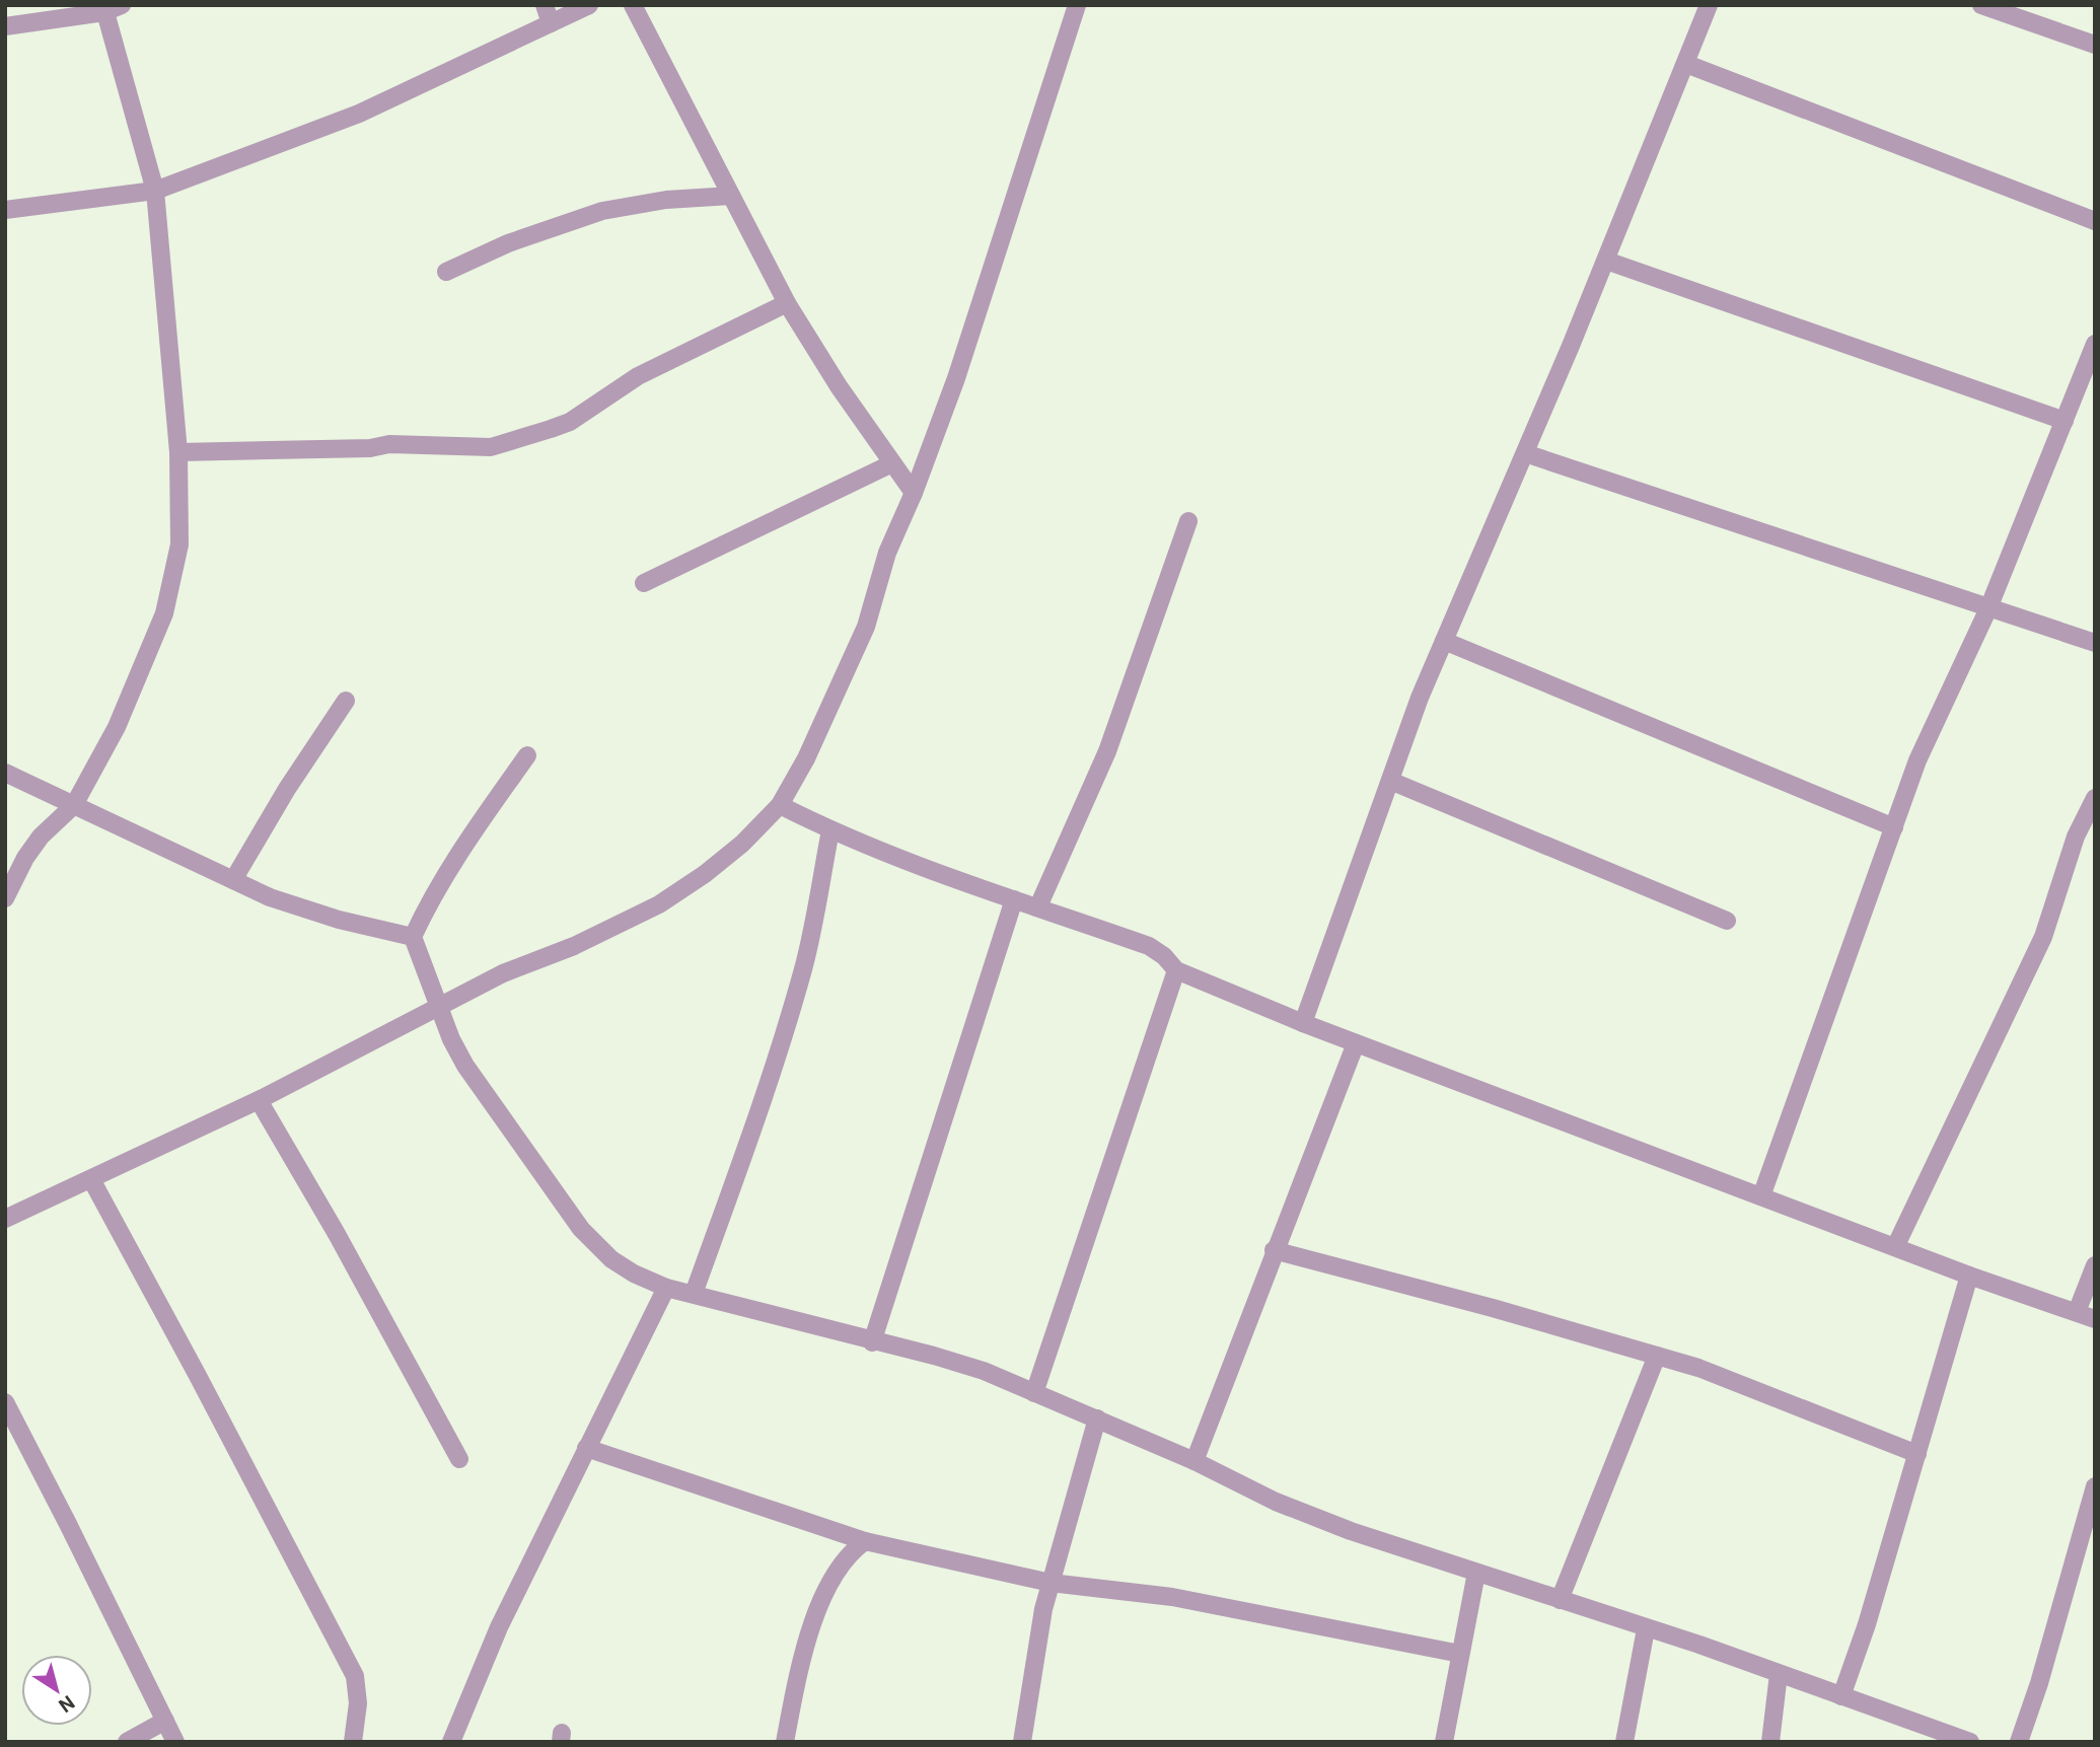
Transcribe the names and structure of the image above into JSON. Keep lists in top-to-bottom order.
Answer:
{
  "north": "bottom right"
}
